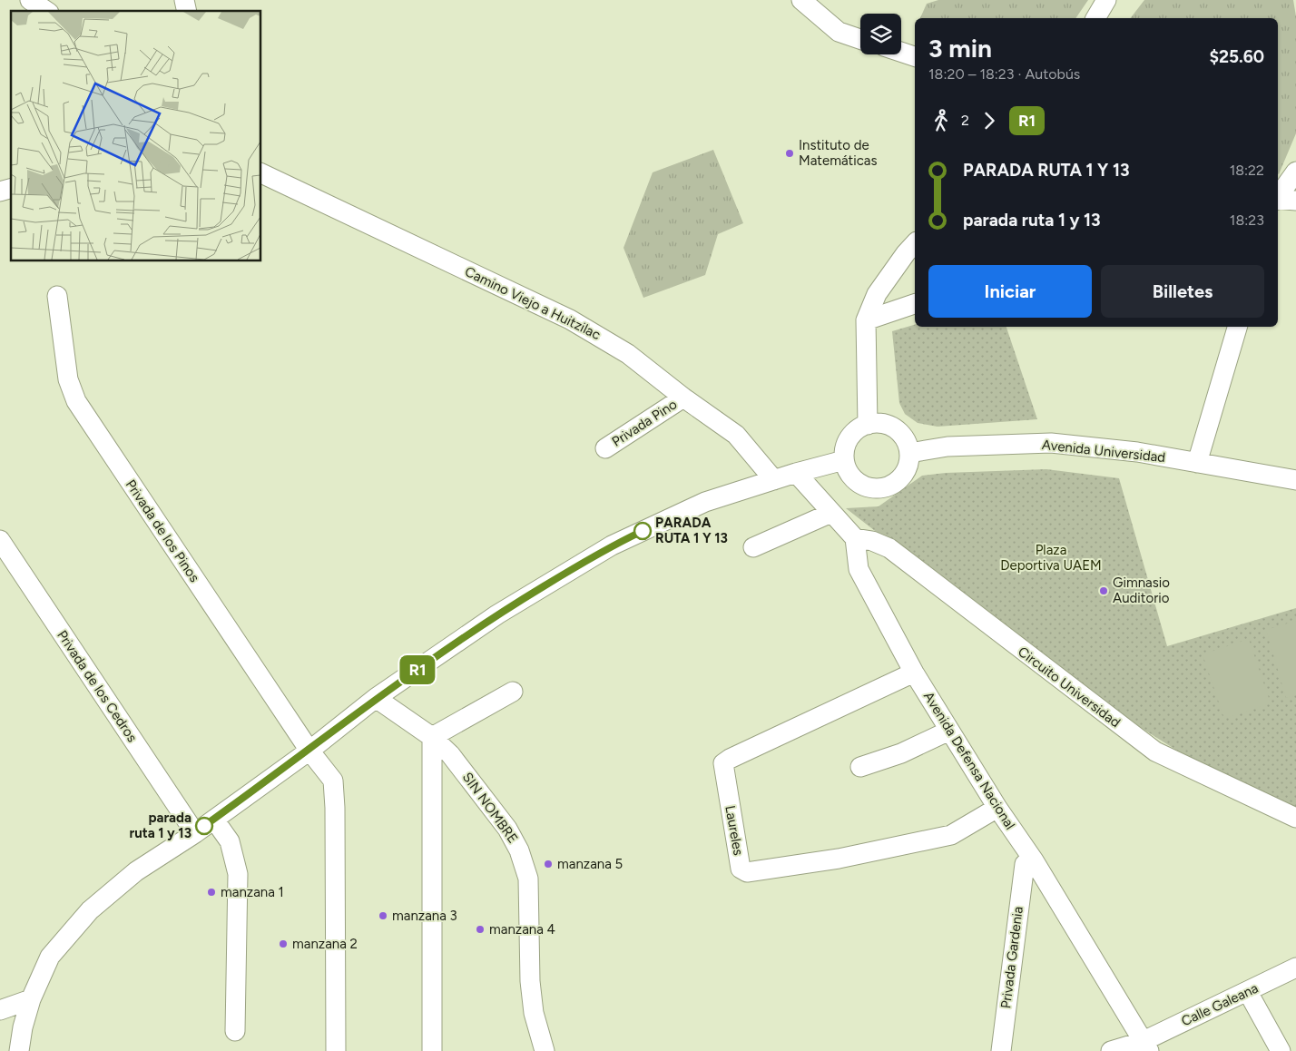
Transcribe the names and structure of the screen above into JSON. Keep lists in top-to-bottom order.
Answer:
{
  "streets": {
    "street": [
      "Camino Viejo a Huitzilac",
      "Privada Pino",
      "Avenida Universidad",
      "Privada de los Pinos",
      "Privada de los Cedros",
      "Circuito Universidad",
      "Avenida Defensa Nacional",
      "SIN NOMBRE",
      "Laureles",
      "Privada Gardenia",
      "Calle Galeana"
    ]
  },
  "crossings": [
    ["Camino Viejo a Huitzilac", "Privada Pino"],
    ["Circuito Universidad", "Avenida Defensa Nacional"],
    ["Avenida Defensa Nacional", "Laureles"],
    ["Avenida Defensa Nacional", "Calle Galeana"]
  ],
  "parks": ["Plaza Deportiva UAEM"],
  "places": [
    "Instituto de Matemáticas",
    "PARADA RUTA 1 Y 13",
    "Gimnasio Auditorio",
    "parada ruta 1 y 13",
    "manzana 5",
    "manzana 1",
    "manzana 3",
    "manzana 4",
    "manzana 2"
  ],
  "lines": ["bus line R1"],
  "page": {
    "on_map": "R1",
    "heading": ["3 min", "18:20 – 18:23 · Autobús", "$25.60"],
    "legs": ["2", "R1"],
    "list": [
      {
        "name": "PARADA RUTA 1 Y 13",
        "value": "18:22"
      },
      {
        "name": "parada ruta 1 y 13",
        "value": "18:23"
      }
    ],
    "buttons": ["Iniciar", "Billetes"]
  }
}
